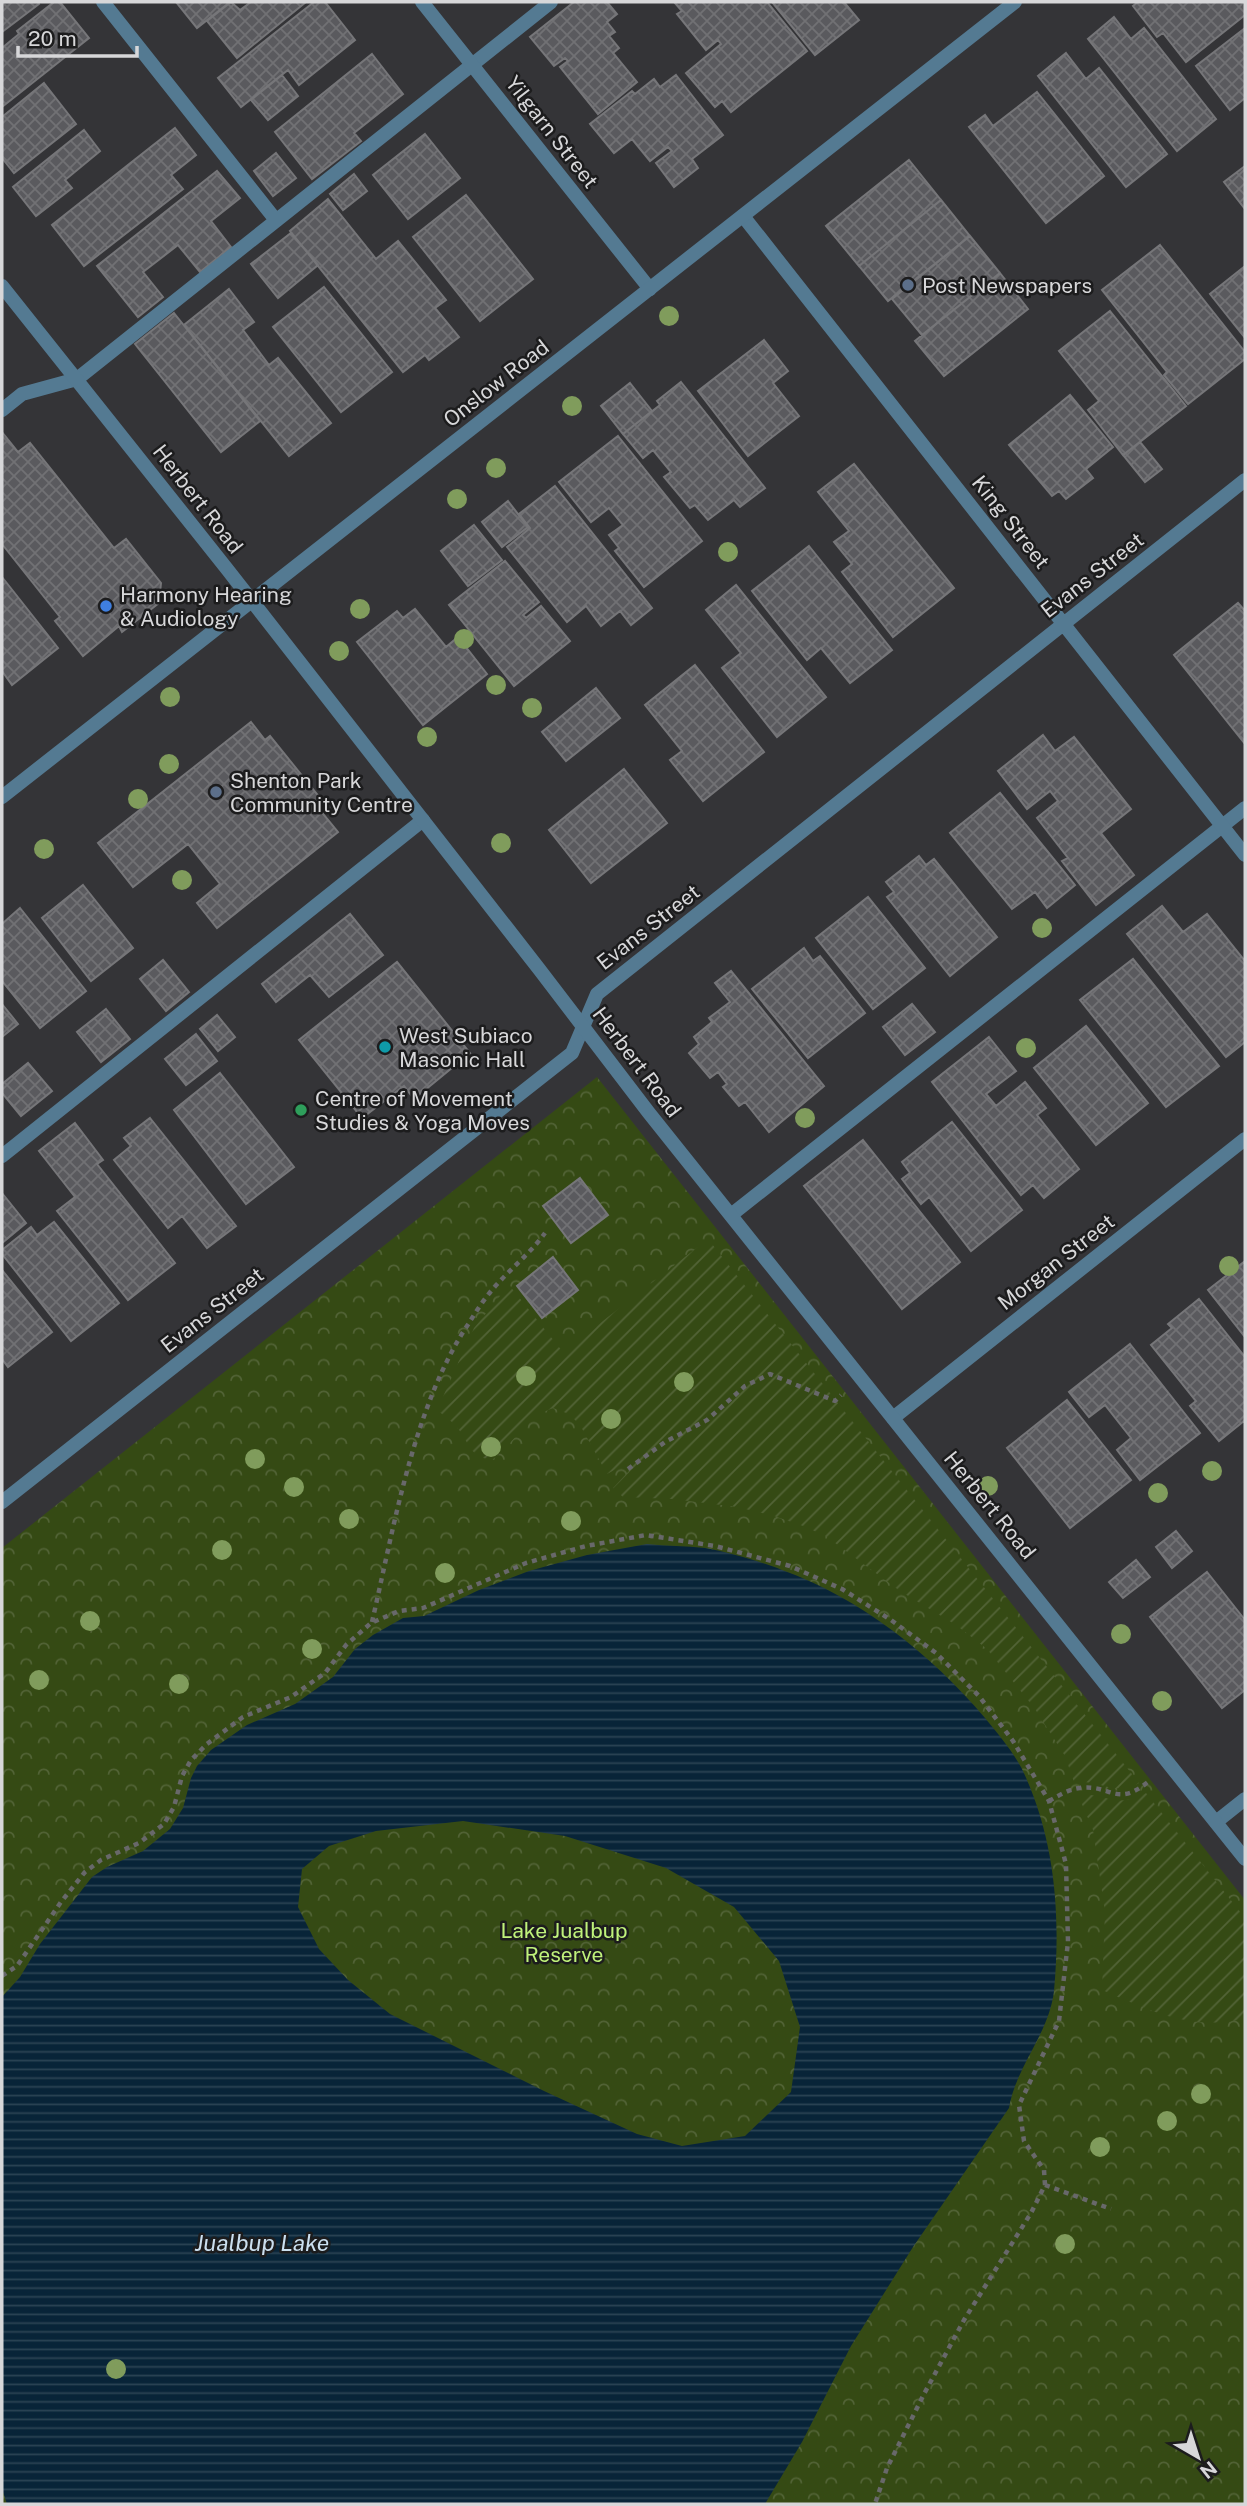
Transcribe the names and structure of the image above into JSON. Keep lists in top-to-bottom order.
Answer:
{
  "streets": {
    "street": [
      "Yilgarn Street",
      "Onslow Road",
      "Herbert Road",
      "King Street",
      "Evans Street",
      "Morgan Street"
    ]
  },
  "crossings": [
    ["Yilgarn Street", "Onslow Road"],
    ["Onslow Road", "Herbert Road"],
    ["Onslow Road", "King Street"],
    ["Herbert Road", "Evans Street"],
    ["Herbert Road", "Morgan Street"],
    ["King Street", "Evans Street"]
  ],
  "water": ["Jualbup Lake"],
  "parks": ["Lake Jualbup Reserve"],
  "places": [
    "Post Newspapers",
    "Harmony Hearing & Audiology",
    "Shenton Park Community Centre",
    "West Subiaco Masonic Hall",
    "Centre of Movement Studies & Yoga Moves"
  ],
  "scale_bar": "20 m",
  "north": "bottom right"
}
